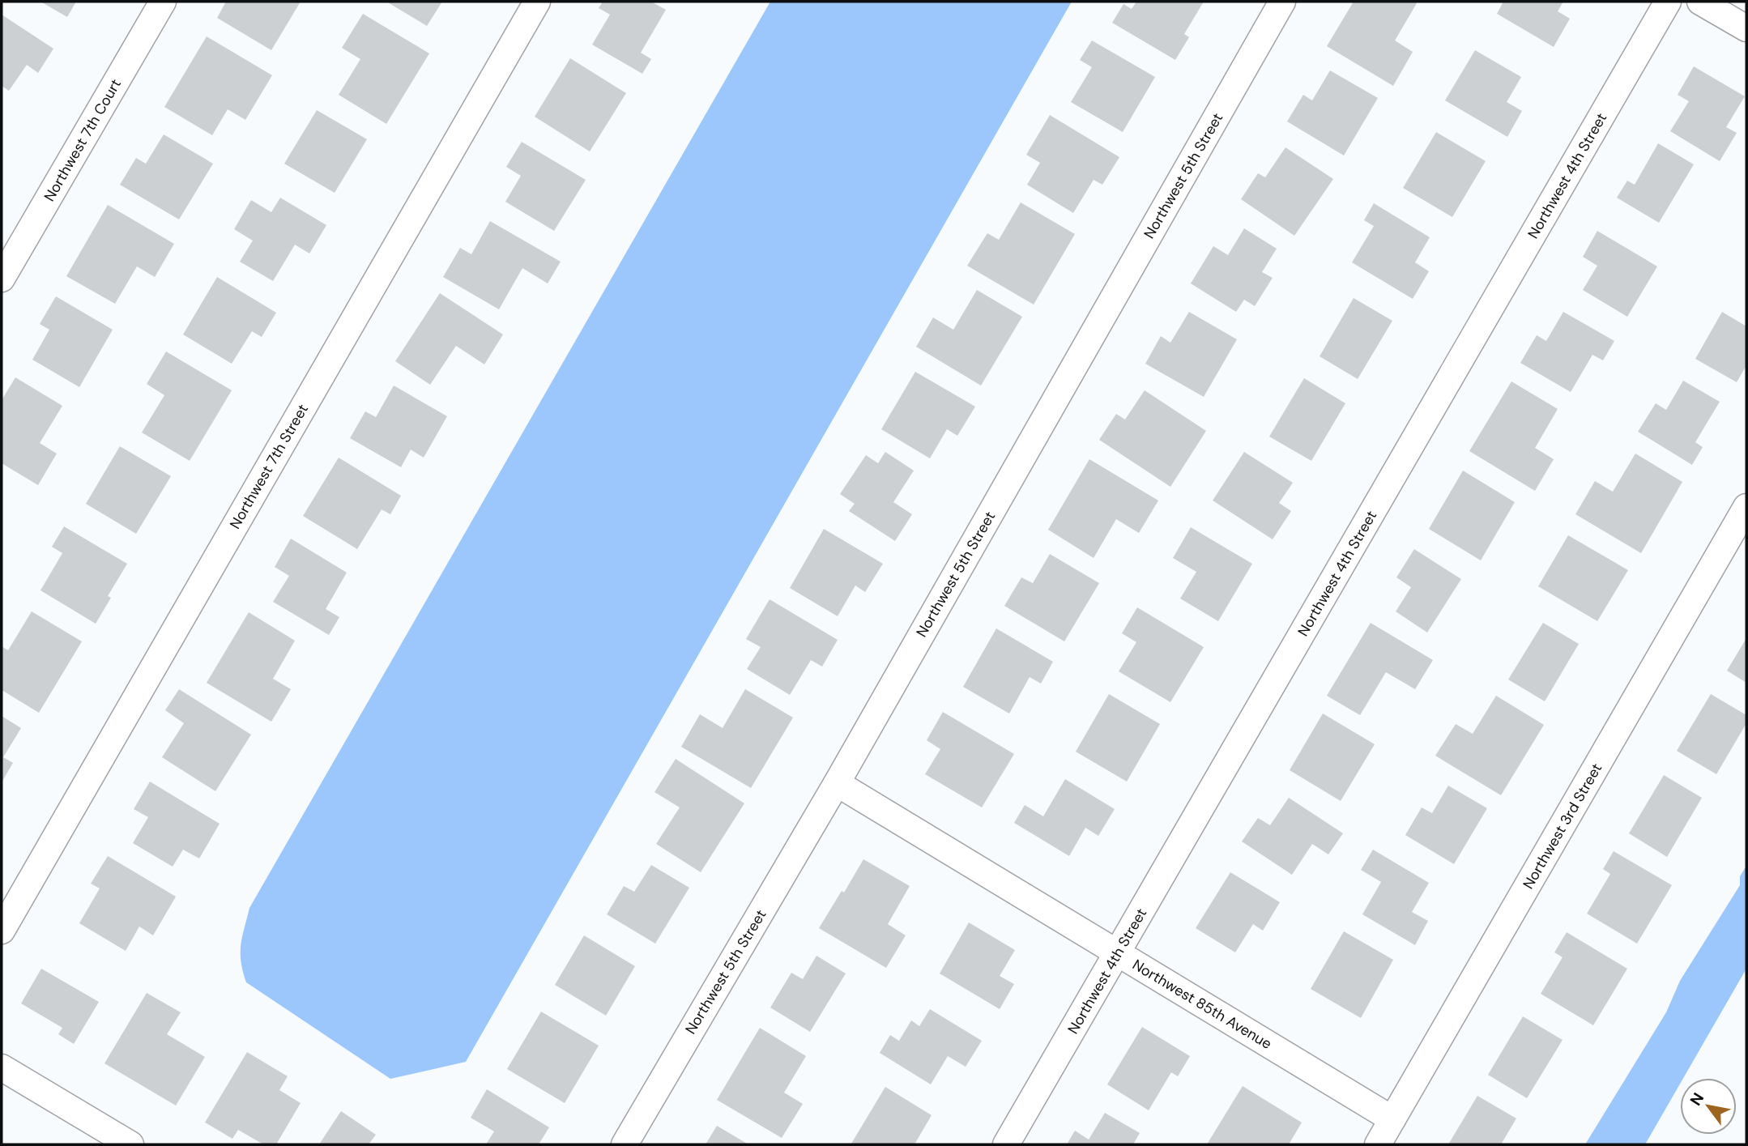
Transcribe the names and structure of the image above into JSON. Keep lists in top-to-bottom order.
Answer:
{
  "streets": {
    "street": [
      "Northwest 7th Court",
      "Northwest 5th Street",
      "Northwest 4th Street",
      "Northwest 7th Street",
      "Northwest 3rd Street",
      "Northwest 85th Avenue"
    ]
  },
  "crossings": [
    ["Northwest 5th Street", "Northwest 85th Avenue"],
    ["Northwest 4th Street", "Northwest 85th Avenue"],
    ["Northwest 3rd Street", "Northwest 85th Avenue"]
  ],
  "north": "top left"
}
